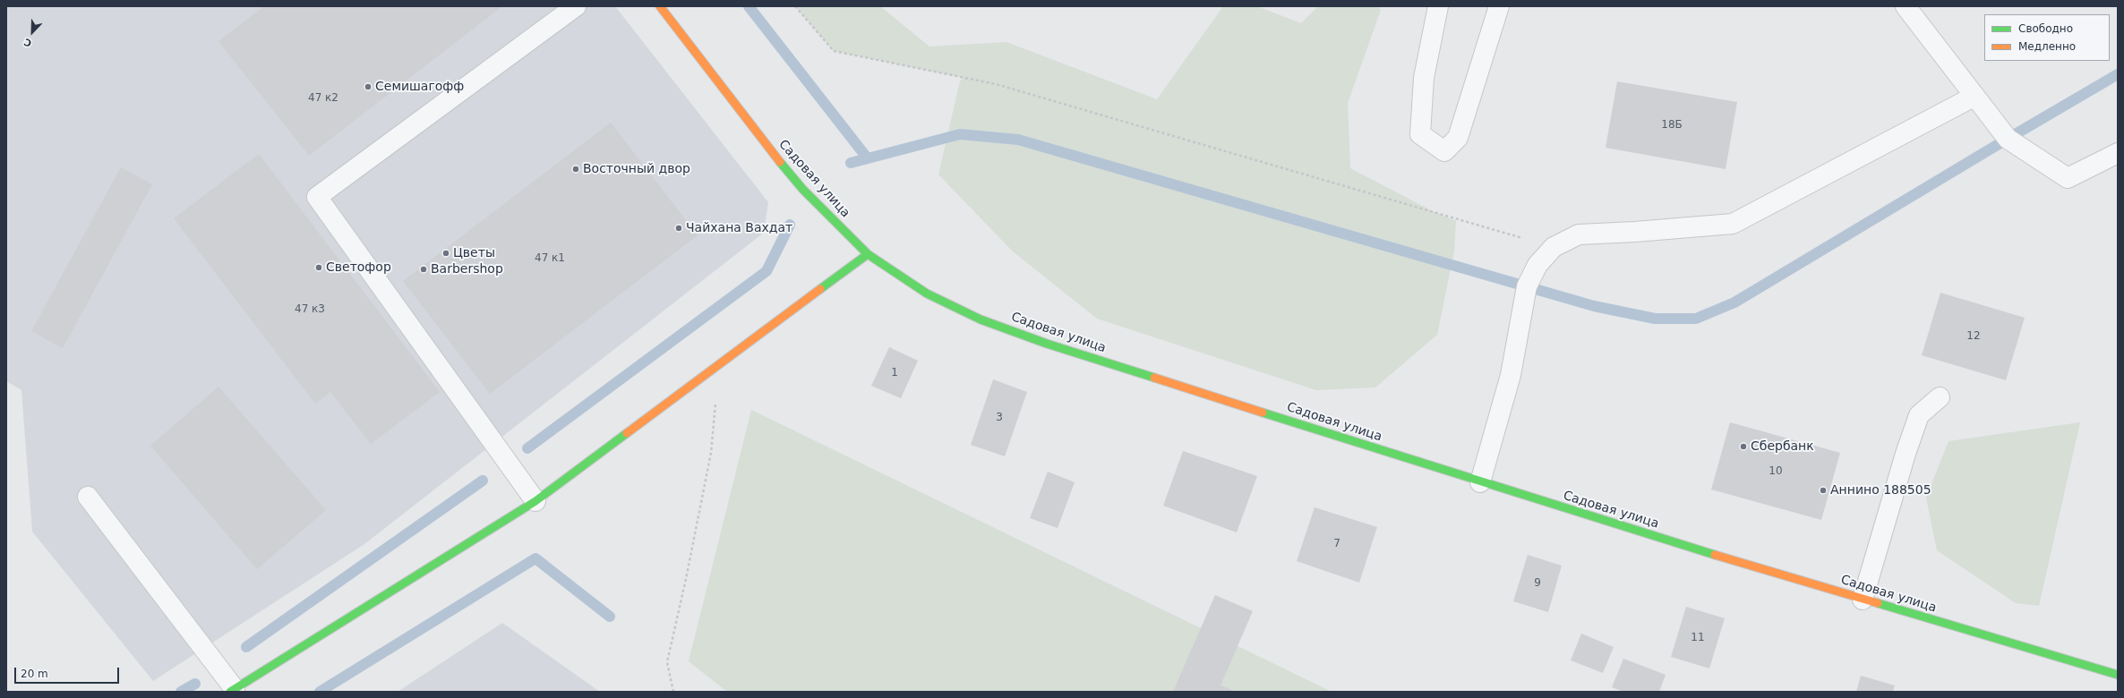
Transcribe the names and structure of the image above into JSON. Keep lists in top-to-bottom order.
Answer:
{
  "streets": {
    "main road": ["Садовая улица"]
  },
  "places": [
    "Семишагофф",
    "Восточный двор",
    "Чайхана Вахдат",
    "Цветы",
    "Светофор",
    "Barbershop",
    "Сбербанк",
    "Аннино 188505"
  ],
  "house_numbers": [
    "47 к2",
    "18Б",
    "47 к1",
    "47 к3",
    "12",
    "1",
    "3",
    "10",
    "7",
    "9",
    "11"
  ],
  "legend": ["Свободно", "Медленно"],
  "scale_bar": "20 m",
  "north": "bottom left"
}
